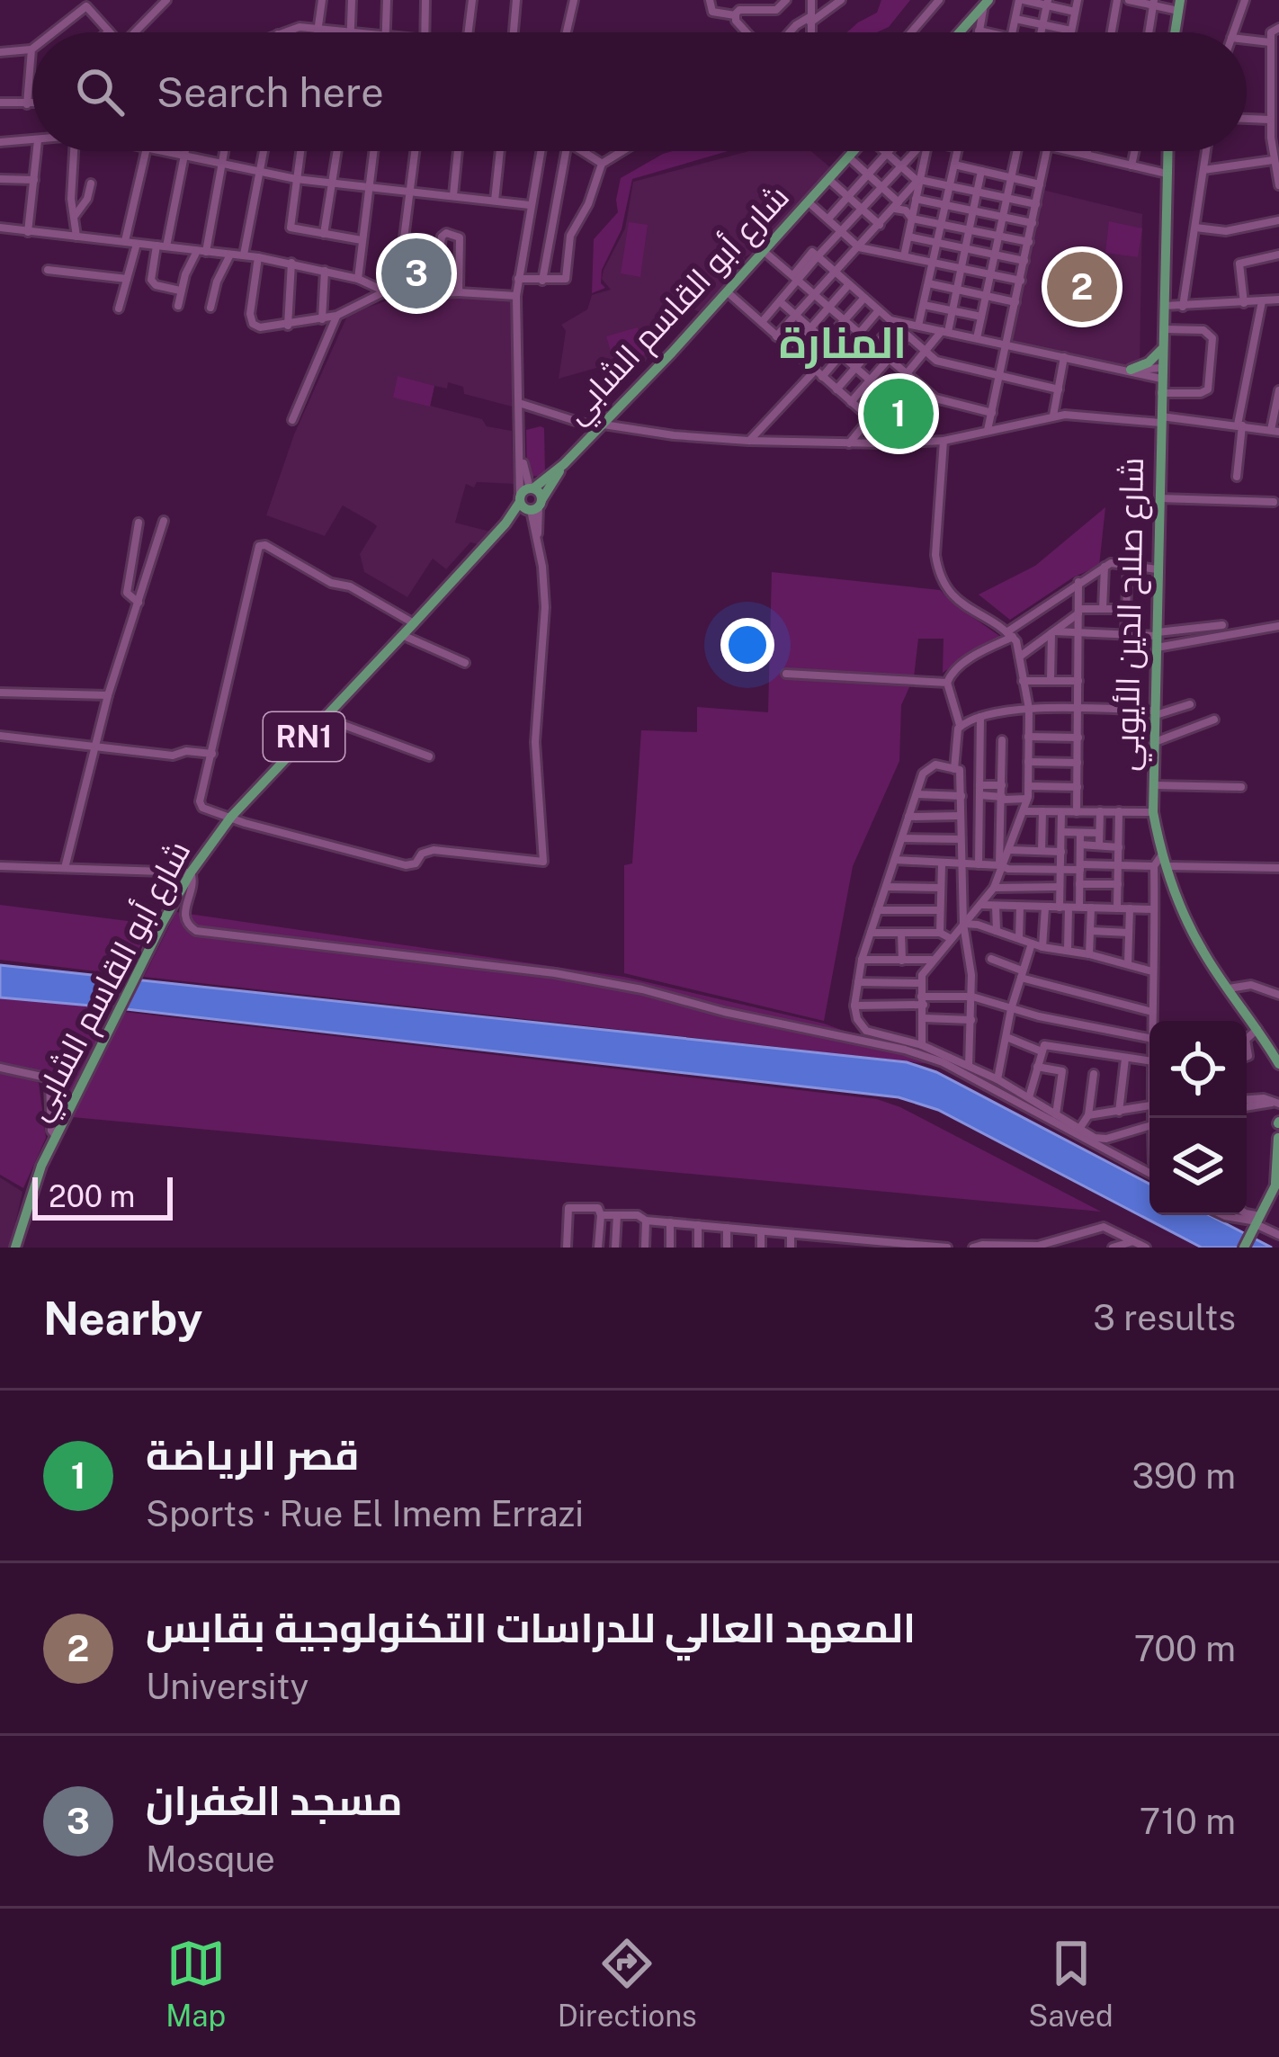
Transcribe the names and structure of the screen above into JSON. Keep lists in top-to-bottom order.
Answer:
{
  "streets": {
    "main road": ["شارع أبو القاسم الشابي", "شارع صلاح الدين الأيوبي", "RN1"]
  },
  "crossings": [
    ["شارع أبو القاسم الشابي", "RN1"]
  ],
  "districts": ["المنارة"],
  "scale_bar": "200 m",
  "page": {
    "search": "Search here",
    "pins": ["3", "2", "1"],
    "scale": "200 m",
    "heading": ["Nearby", "3 results"],
    "list": [
      {
        "mark": "1",
        "name": "قصر الرياضة",
        "note": "Sports · Rue El Imem Errazi",
        "value": "390 m"
      },
      {
        "mark": "2",
        "name": "المعهد العالي للدراسات التكنولوجية بقابس",
        "note": "University",
        "value": "700 m"
      },
      {
        "mark": "3",
        "name": "مسجد الغفران",
        "note": "Mosque",
        "value": "710 m"
      }
    ],
    "nav": ["Map", "Directions", "Saved"]
  }
}
